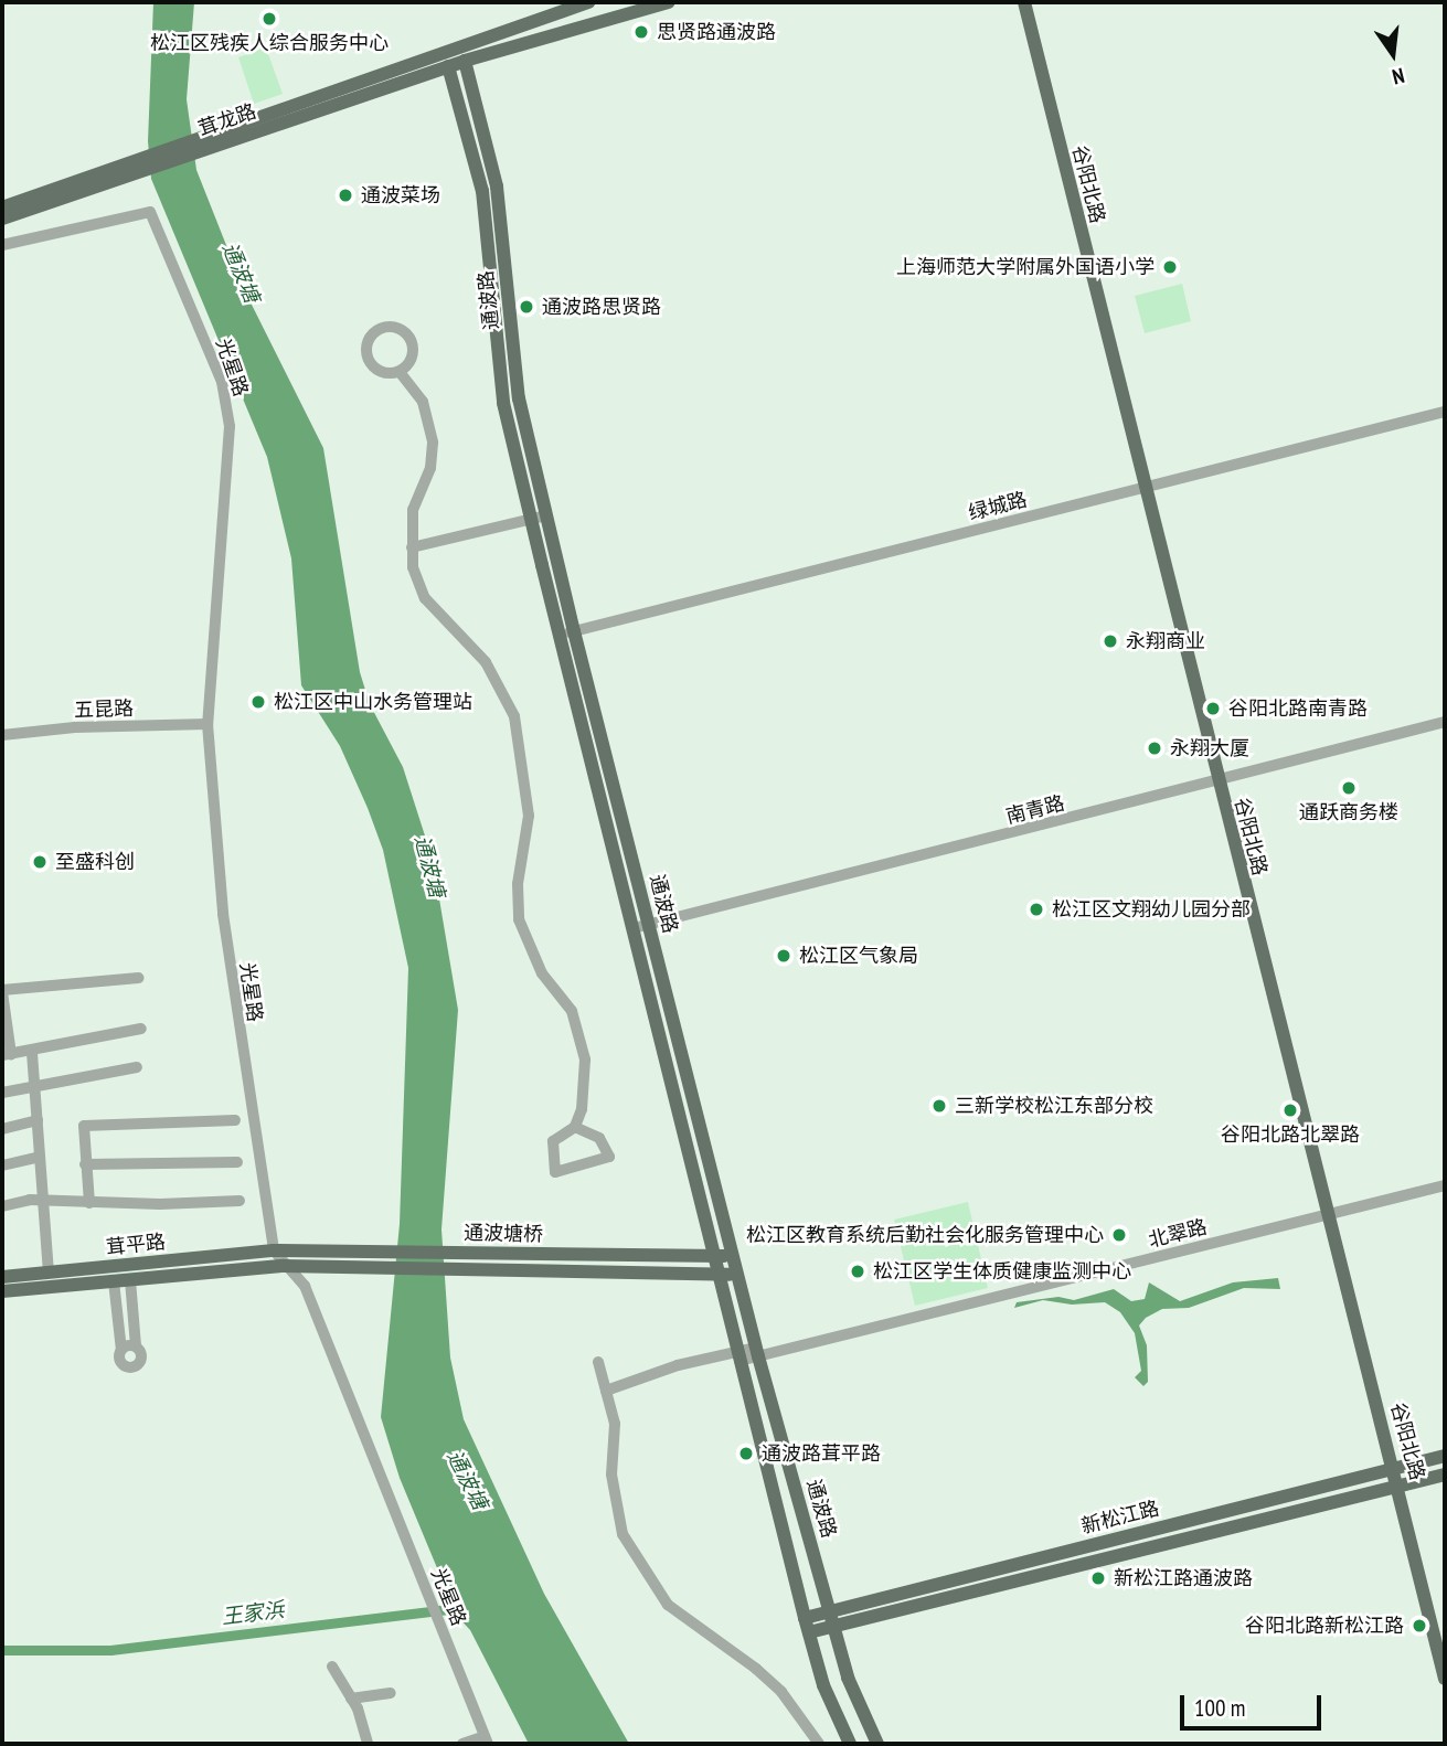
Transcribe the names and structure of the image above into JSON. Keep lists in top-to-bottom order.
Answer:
{
  "streets": {
    "main road": [
      "茸龙路",
      "谷阳北路",
      "通波路",
      "通波塘桥",
      "茸平路",
      "新松江路"
    ],
    "street": [
      "光星路",
      "绿城路",
      "五昆路",
      "南青路",
      "北翠路"
    ]
  },
  "crossings": [
    ["茸龙路", "通波路"],
    ["谷阳北路", "绿城路"],
    ["谷阳北路", "南青路"],
    ["谷阳北路", "北翠路"],
    ["谷阳北路", "新松江路"],
    ["通波路", "绿城路"],
    ["通波路", "南青路"],
    ["通波路", "通波塘桥"],
    ["通波路", "北翠路"],
    ["通波路", "新松江路"],
    ["光星路", "五昆路"],
    ["光星路", "通波塘桥"],
    ["光星路", "茸平路"],
    ["通波塘桥", "茸平路"]
  ],
  "water": ["通波塘", "王家浜"],
  "places": [
    "松江区残疾人综合服务中心",
    "思贤路通波路",
    "通波菜场",
    "上海师范大学附属外国语小学",
    "通波路思贤路",
    "永翔商业",
    "松江区中山水务管理站",
    "谷阳北路南青路",
    "永翔大厦",
    "通跃商务楼",
    "至盛科创",
    "松江区文翔幼儿园分部",
    "松江区气象局",
    "三新学校松江东部分校",
    "谷阳北路北翠路",
    "松江区教育系统后勤社会化服务管理中心",
    "松江区学生体质健康监测中心",
    "通波路茸平路",
    "新松江路通波路",
    "谷阳北路新松江路"
  ],
  "scale_bar": "100 m",
  "north": "bottom"
}
